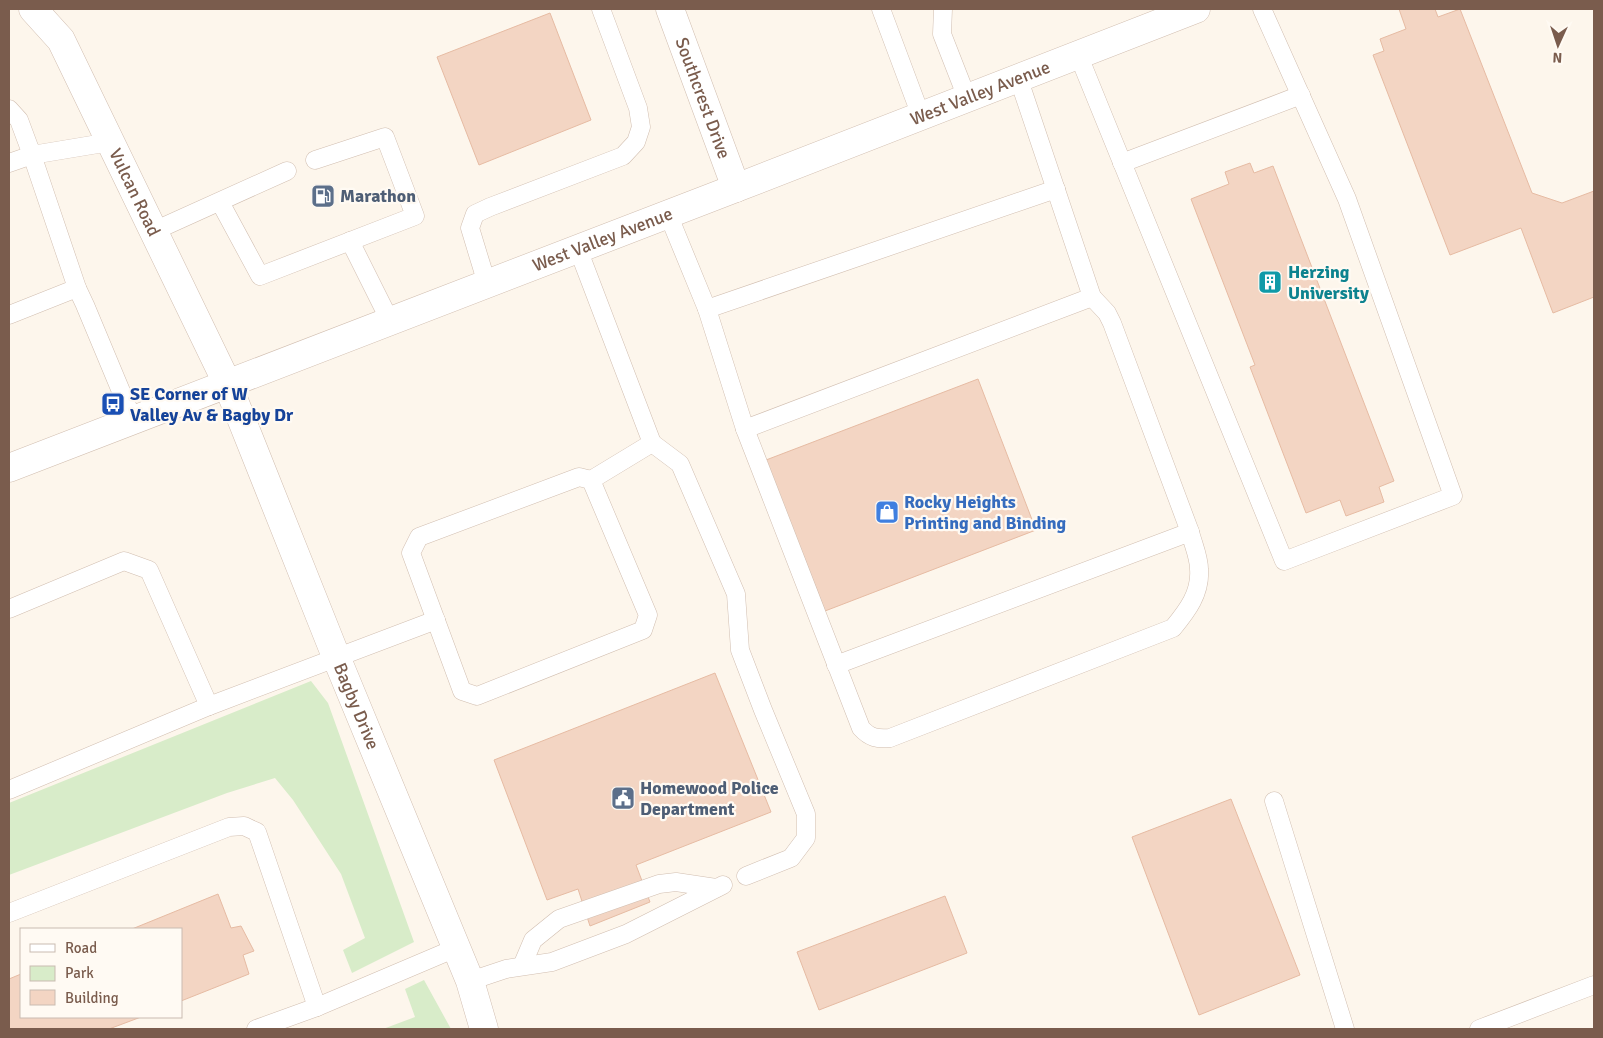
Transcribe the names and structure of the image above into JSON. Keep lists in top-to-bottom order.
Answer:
{
  "streets": {
    "street": [
      "West Valley Avenue",
      "Southcrest Drive",
      "Vulcan Road",
      "Bagby Drive"
    ]
  },
  "crossings": [
    ["West Valley Avenue", "Southcrest Drive"],
    ["West Valley Avenue", "Vulcan Road"],
    ["West Valley Avenue", "Bagby Drive"],
    ["Vulcan Road", "Bagby Drive"]
  ],
  "places": {
    "fuel station": ["Marathon"],
    "building": ["Herzing University"],
    "bus stop": ["SE Corner of W Valley Av & Bagby Dr"],
    "shop": ["Rocky Heights Printing and Binding"],
    "public building": ["Homewood Police Department"]
  },
  "legend": ["Road", "Park", "Building"],
  "north": "bottom"
}
